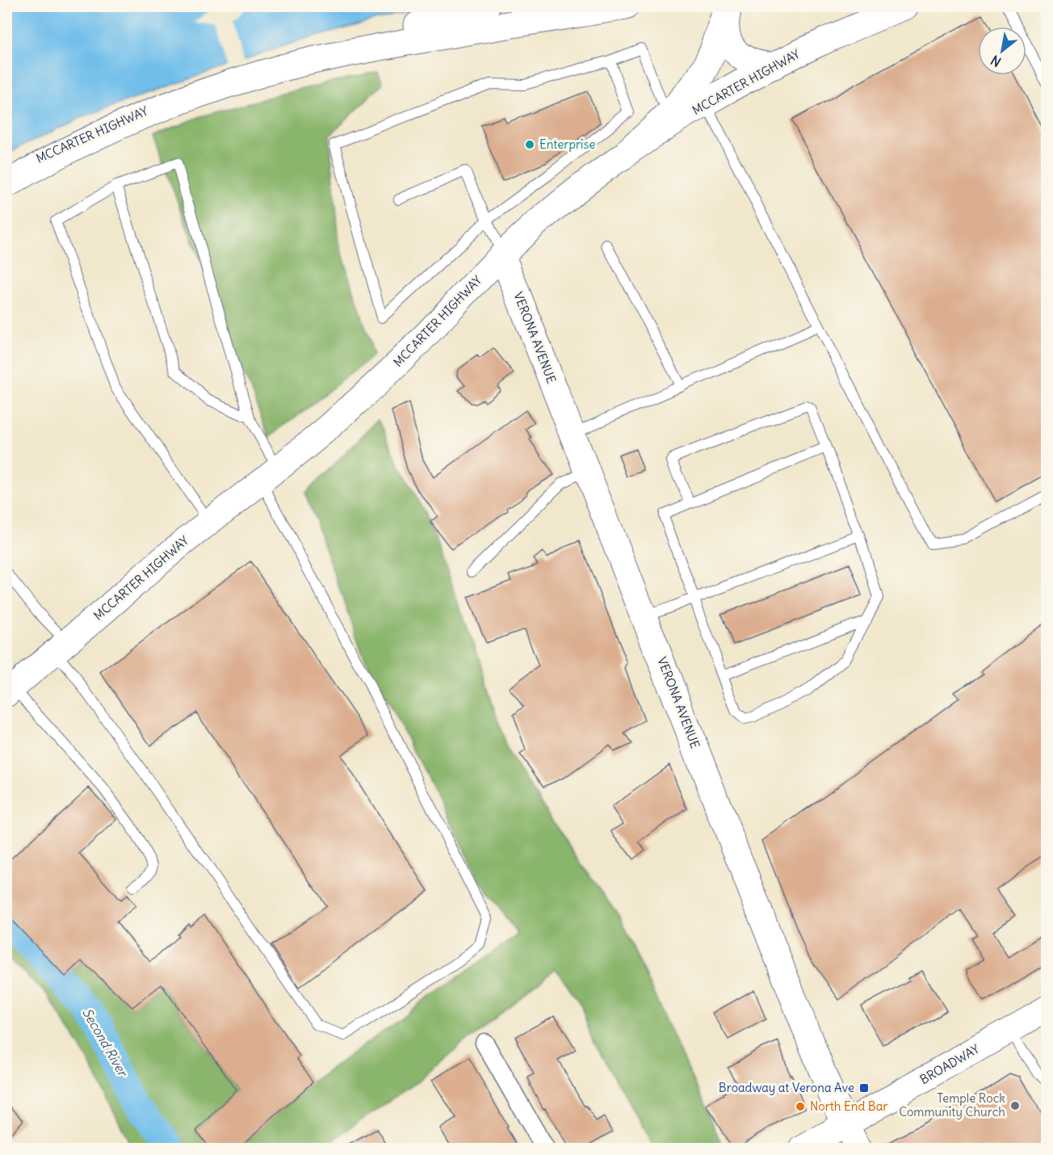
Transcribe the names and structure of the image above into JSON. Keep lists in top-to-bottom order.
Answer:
{
  "streets": {
    "highway": ["MCCARTER HIGHWAY"],
    "street": ["VERONA AVENUE", "BROADWAY"]
  },
  "crossings": [
    ["MCCARTER HIGHWAY", "VERONA AVENUE"],
    ["VERONA AVENUE", "BROADWAY"]
  ],
  "water": ["Second River"],
  "places": {
    "other": ["Enterprise", "Temple Rock Community Church", "North End Bar"],
    "transit": ["Broadway at Verona Ave"]
  },
  "north": "bottom left"
}
